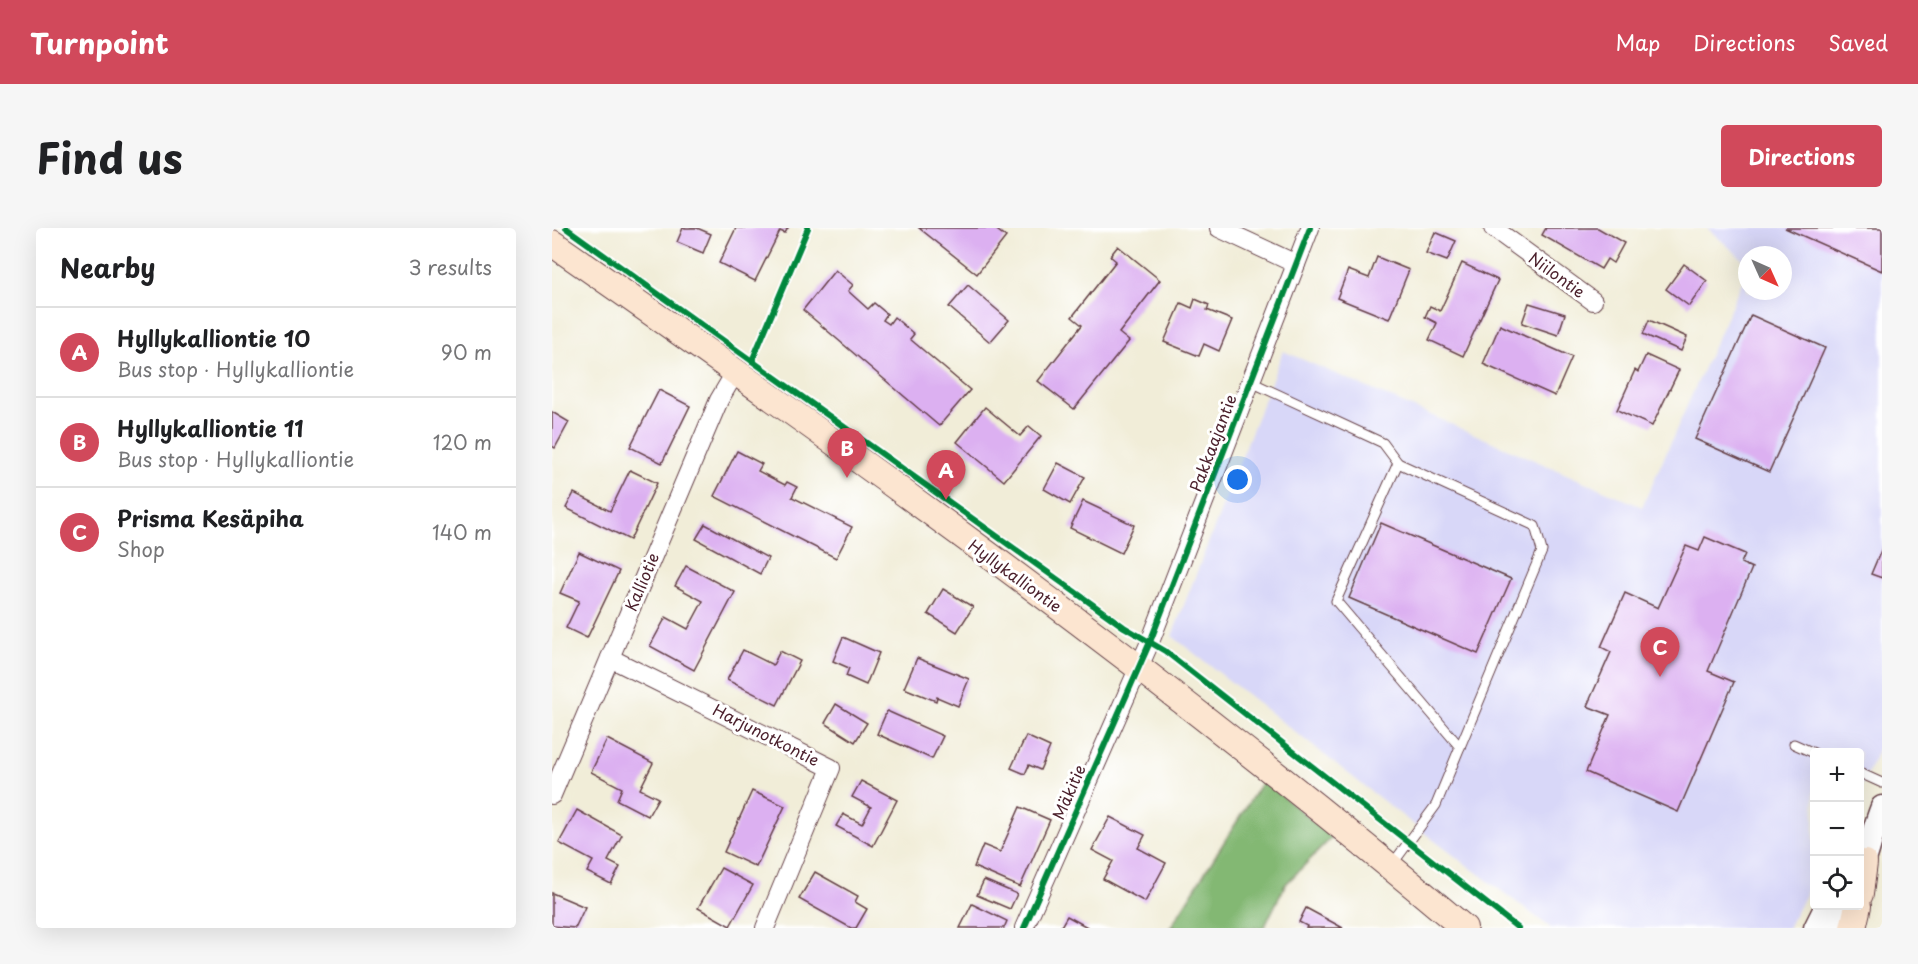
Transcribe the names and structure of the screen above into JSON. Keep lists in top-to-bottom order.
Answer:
{
  "streets": {
    "main road": ["Hyllykalliontie"],
    "street": [
      "Niilontie",
      "Pakkaajantie",
      "Kalliotie",
      "Harjunotkontie",
      "Mäkitie"
    ]
  },
  "crossings": [
    ["Pakkaajantie", "Hyllykalliontie"],
    ["Pakkaajantie", "Mäkitie"],
    ["Hyllykalliontie", "Kalliotie"],
    ["Hyllykalliontie", "Mäkitie"],
    ["Kalliotie", "Harjunotkontie"]
  ],
  "north": "bottom right",
  "page": {
    "header": "Turnpoint",
    "nav": ["Map", "Directions", "Saved"],
    "title": "Find us",
    "buttons": "Directions",
    "heading": ["Nearby", "3 results"],
    "list": [
      {
        "mark": "A",
        "name": "Hyllykalliontie 10",
        "note": "Bus stop · Hyllykalliontie",
        "value": "90 m"
      },
      {
        "mark": "B",
        "name": "Hyllykalliontie 11",
        "note": "Bus stop · Hyllykalliontie",
        "value": "120 m"
      },
      {
        "mark": "C",
        "name": "Prisma Kesäpiha",
        "note": "Shop",
        "value": "140 m"
      }
    ],
    "pins": ["B", "A", "C"],
    "map_buttons": ["+", "−"]
  }
}
